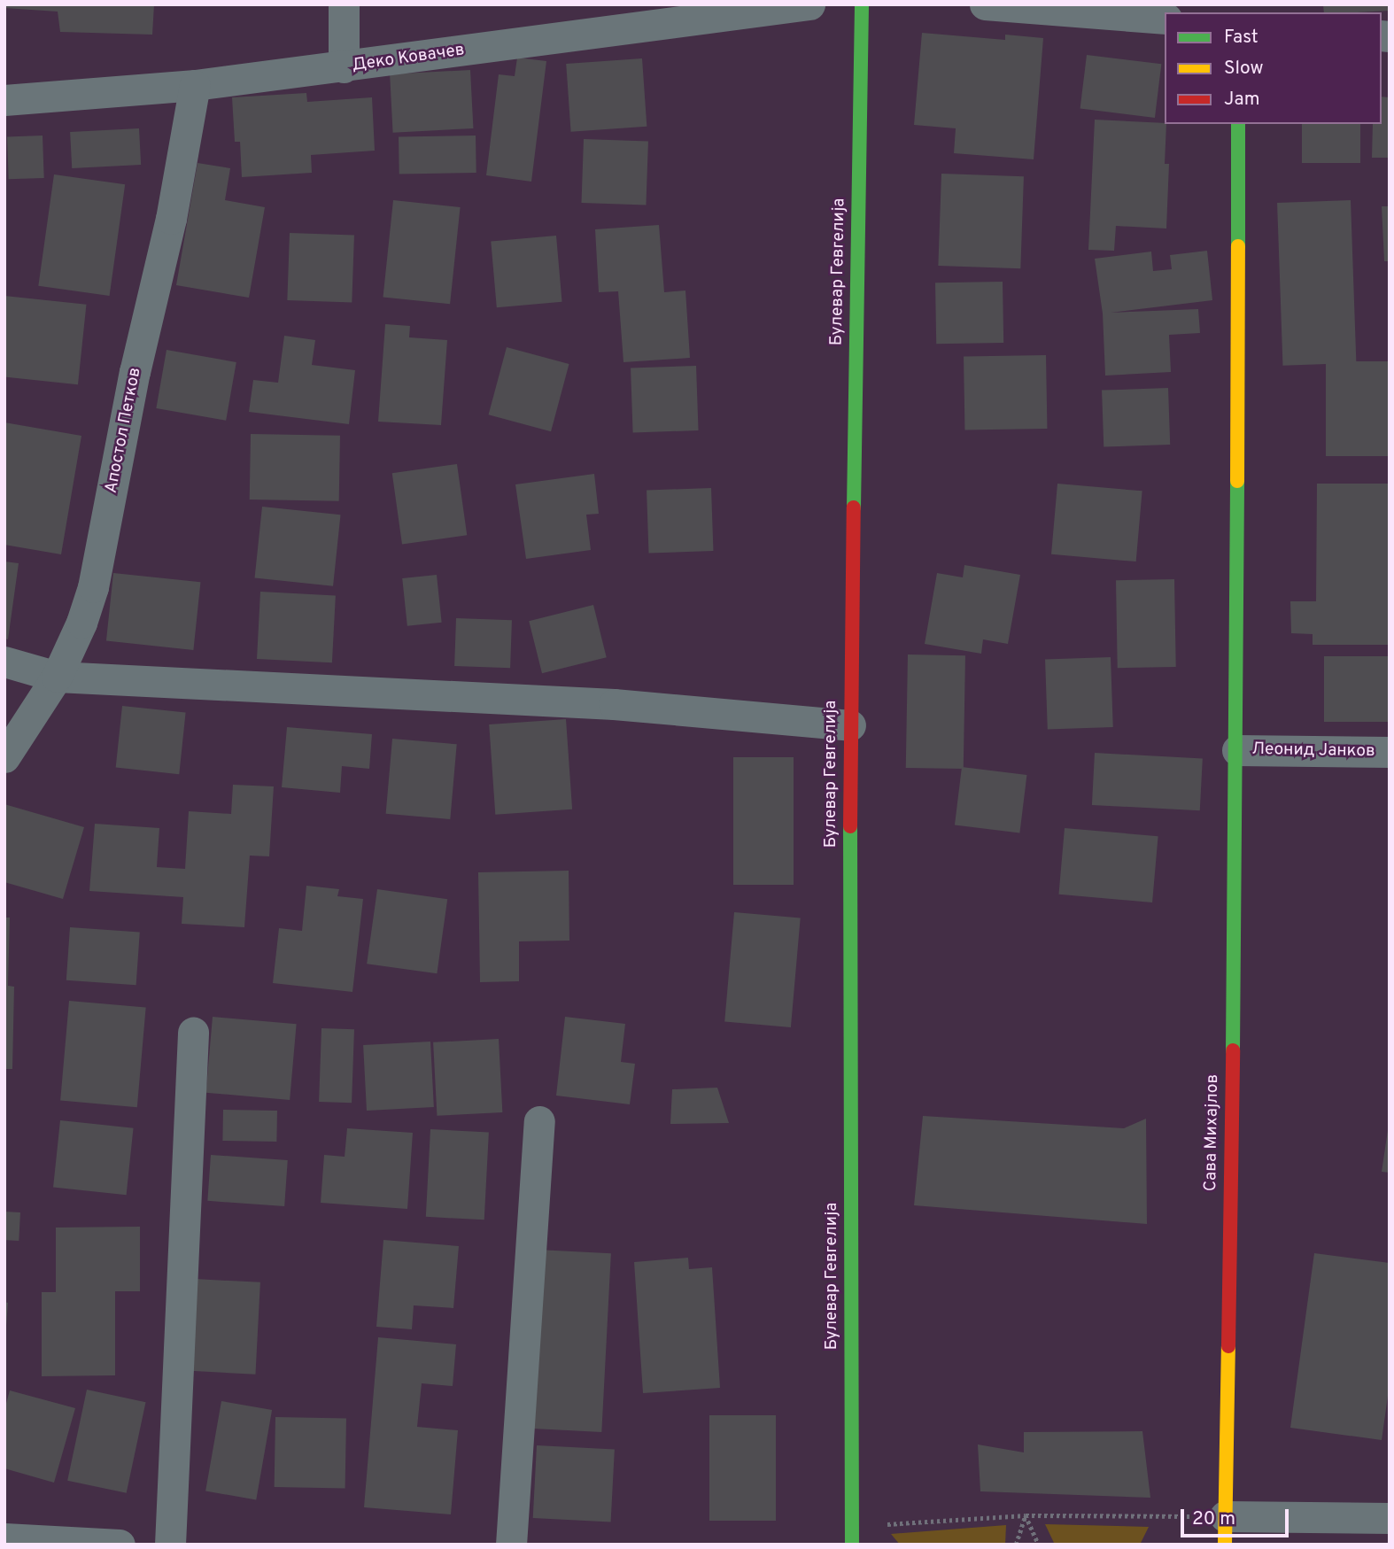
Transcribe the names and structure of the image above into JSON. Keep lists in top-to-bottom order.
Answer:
{
  "streets": {
    "street": [
      "Деко Ковачев",
      "Булевар Гевгелија",
      "Апостол Петков",
      "Леонид Јанков",
      "Сава Михајлов"
    ]
  },
  "crossings": [
    ["Деко Ковачев", "Апостол Петков"],
    ["Леонид Јанков", "Сава Михајлов"]
  ],
  "legend": ["Fast", "Slow", "Jam"],
  "scale_bar": "20 m"
}
